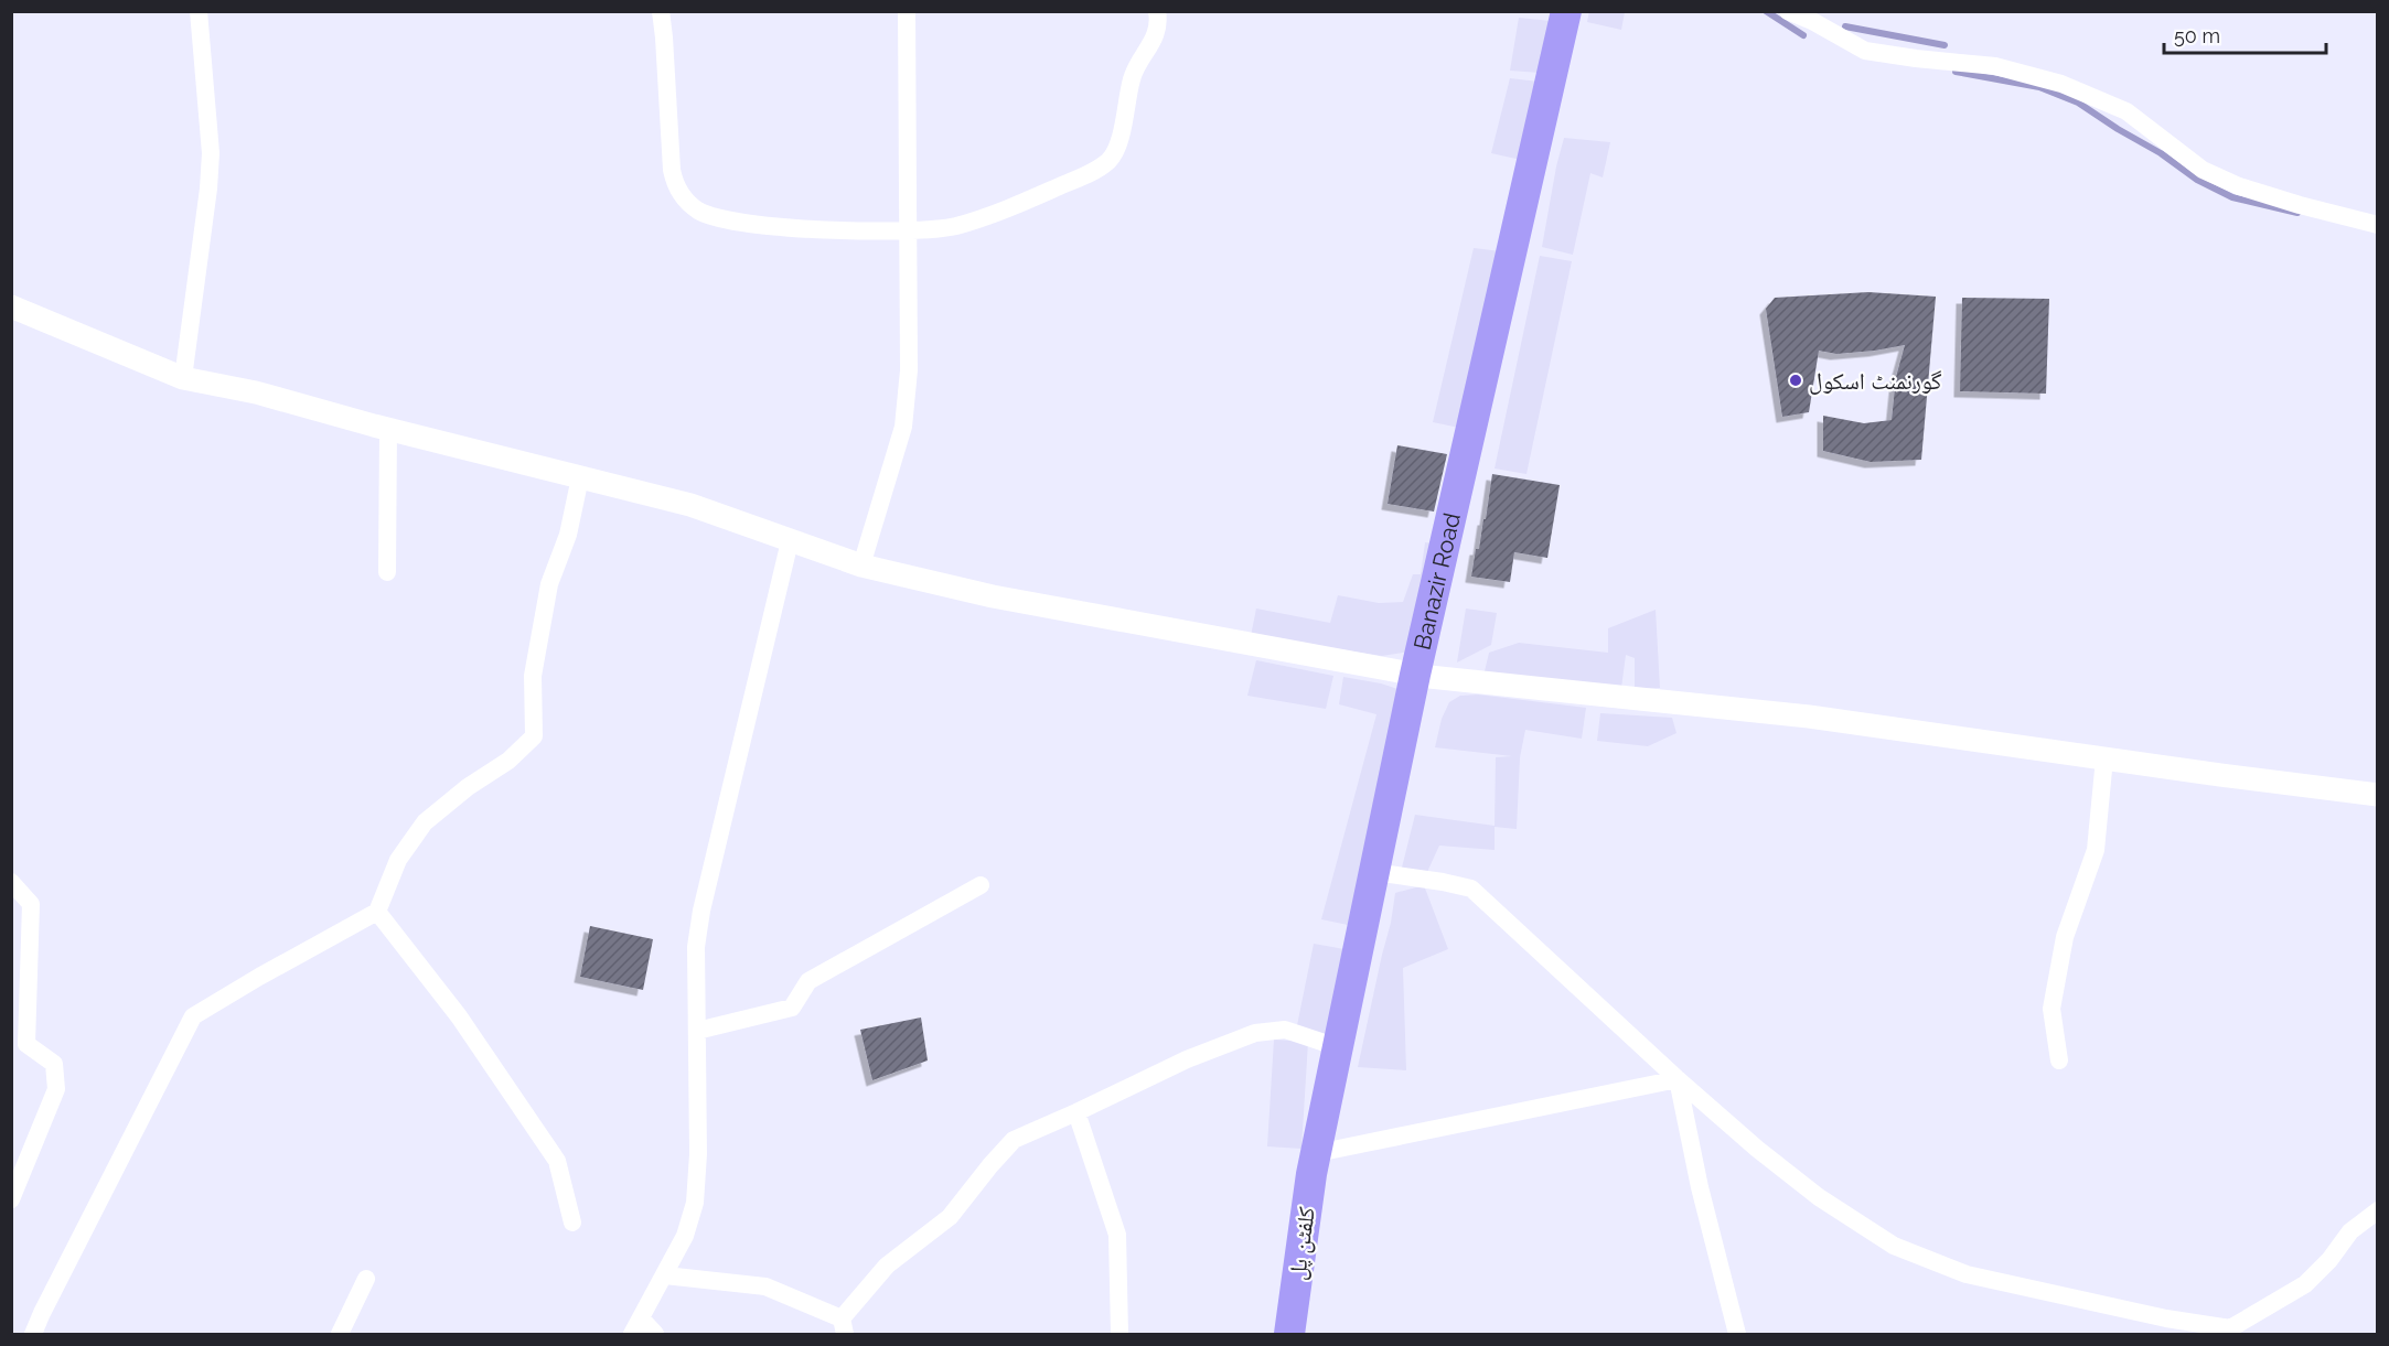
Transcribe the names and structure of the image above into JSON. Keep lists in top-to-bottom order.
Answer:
{
  "streets": {
    "highway": ["Banazir Road", "کلفٹن پل"]
  },
  "crossings": [
    ["Banazir Road", "کلفٹن پل"]
  ],
  "places": ["گورنمنٹ اسکول"],
  "scale_bar": "50 m"
}
